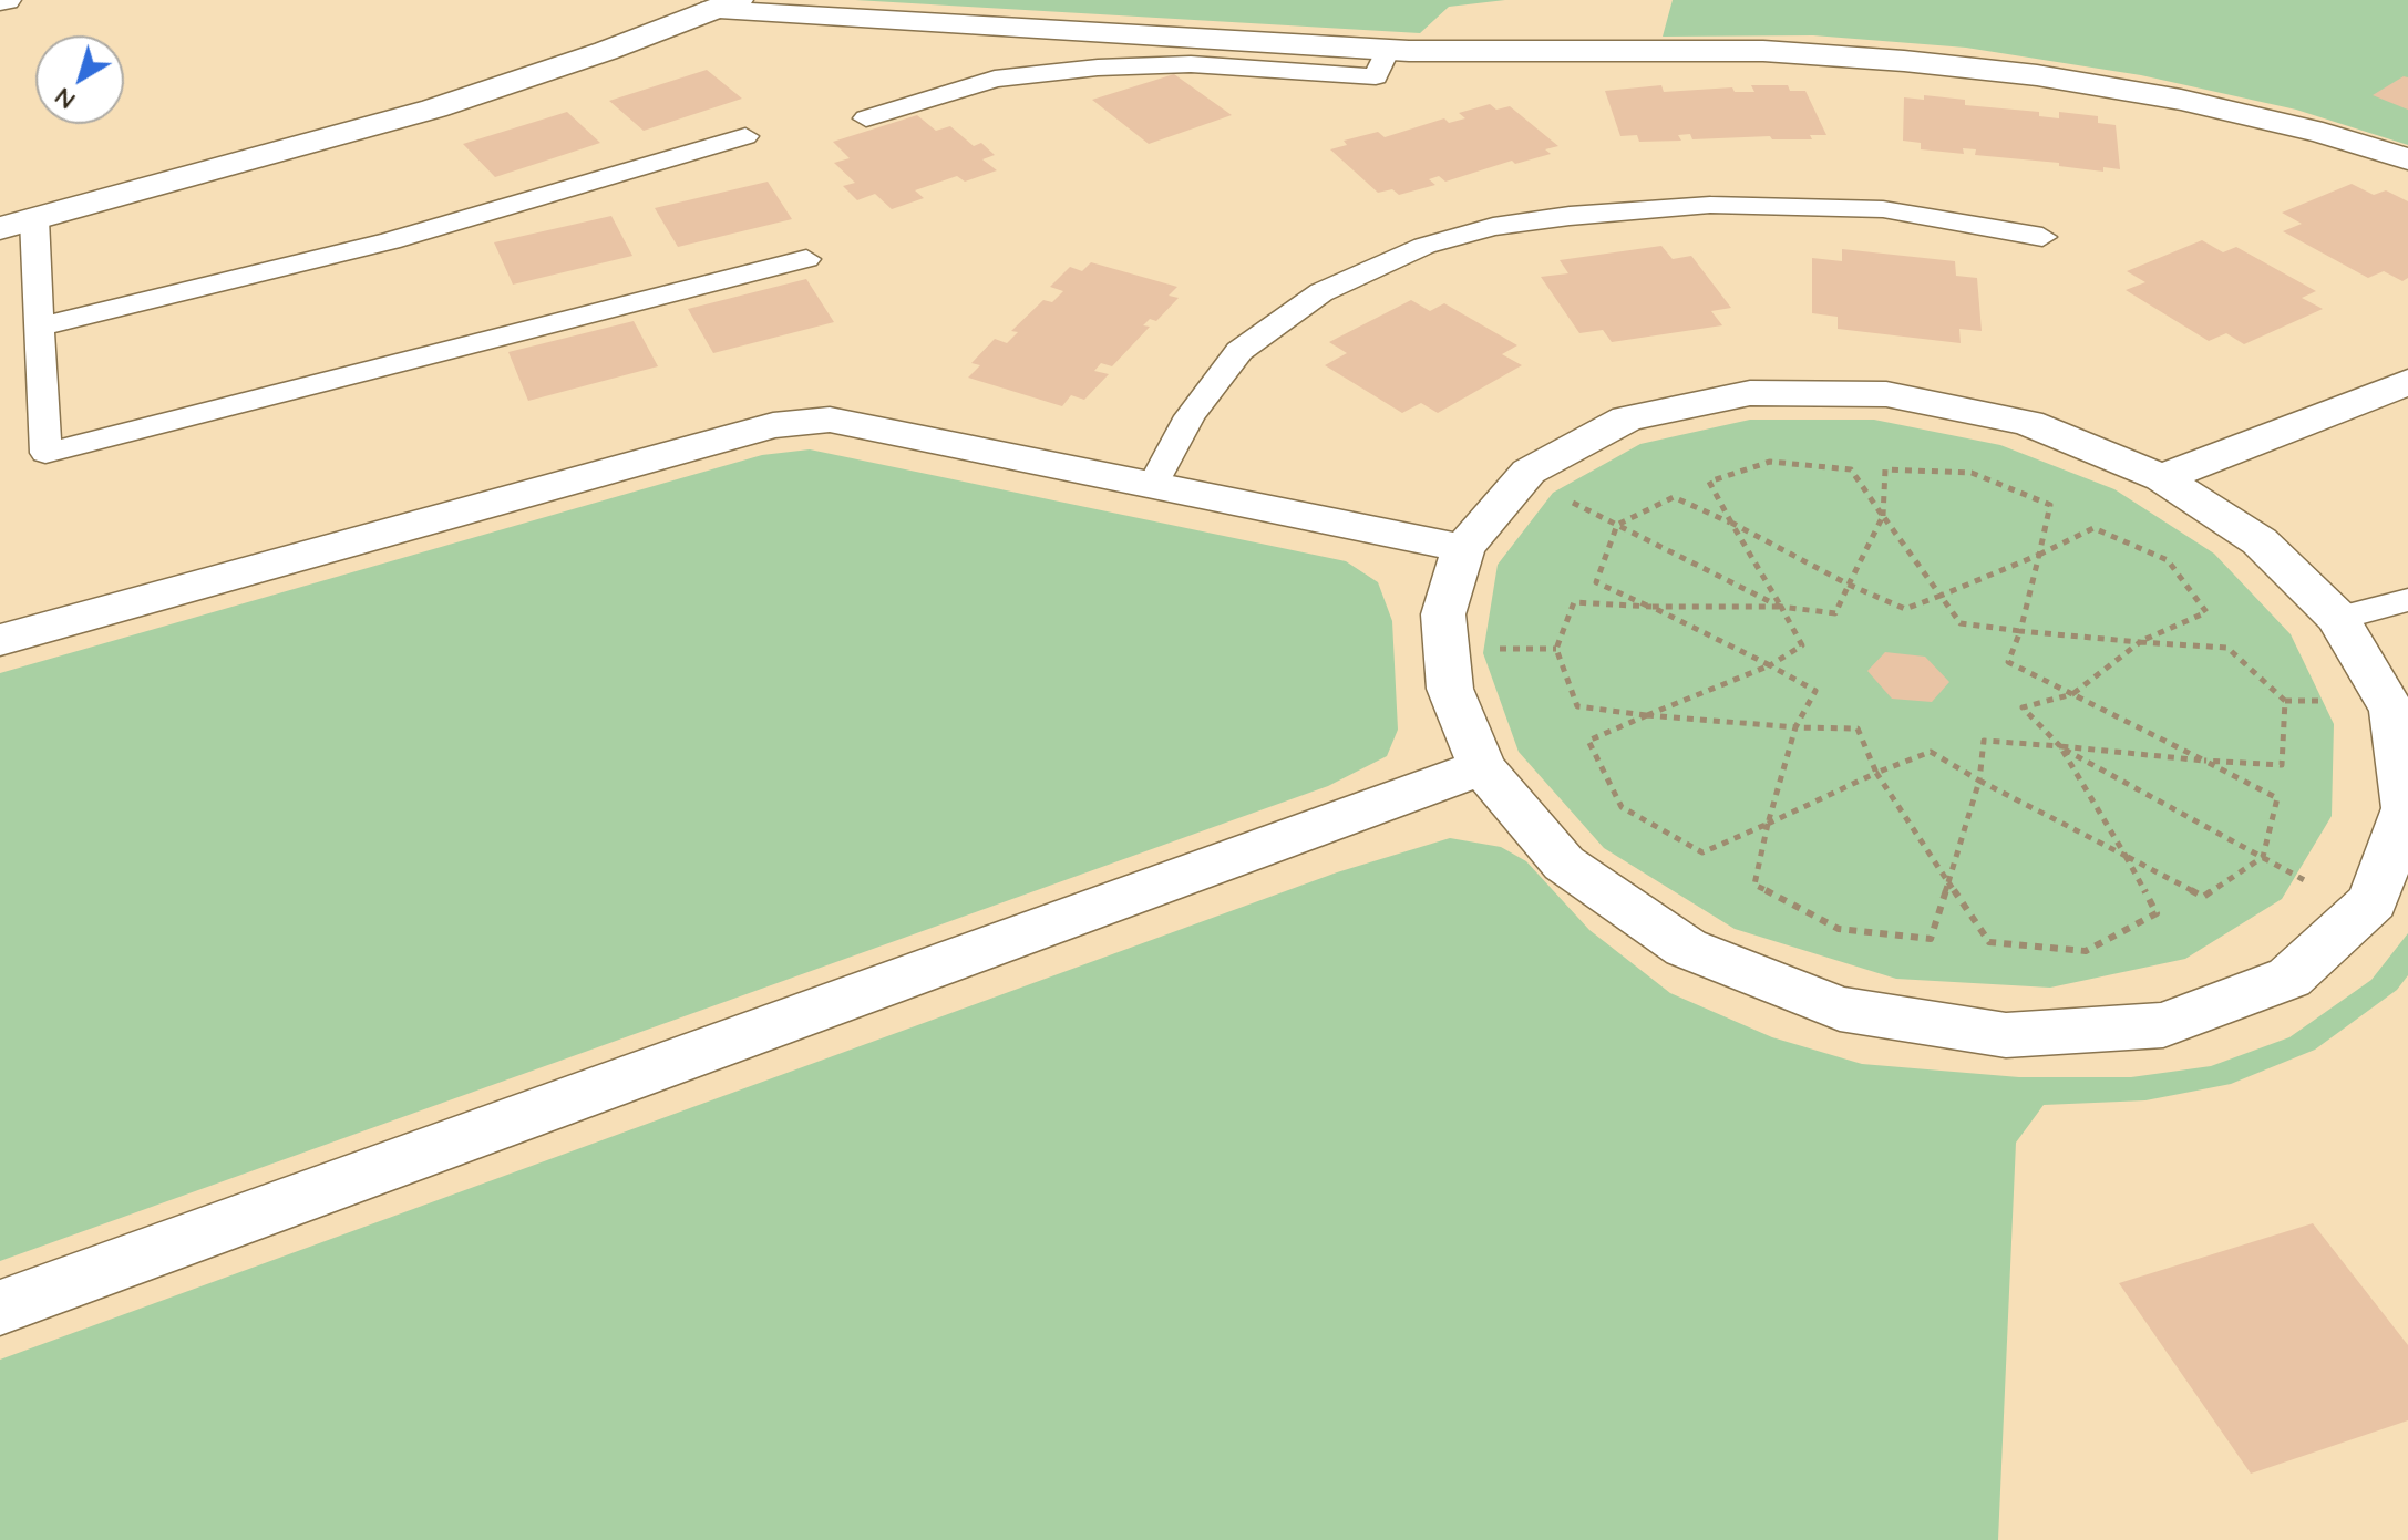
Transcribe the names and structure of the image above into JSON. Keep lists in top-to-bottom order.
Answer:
{
  "north": "bottom left"
}
